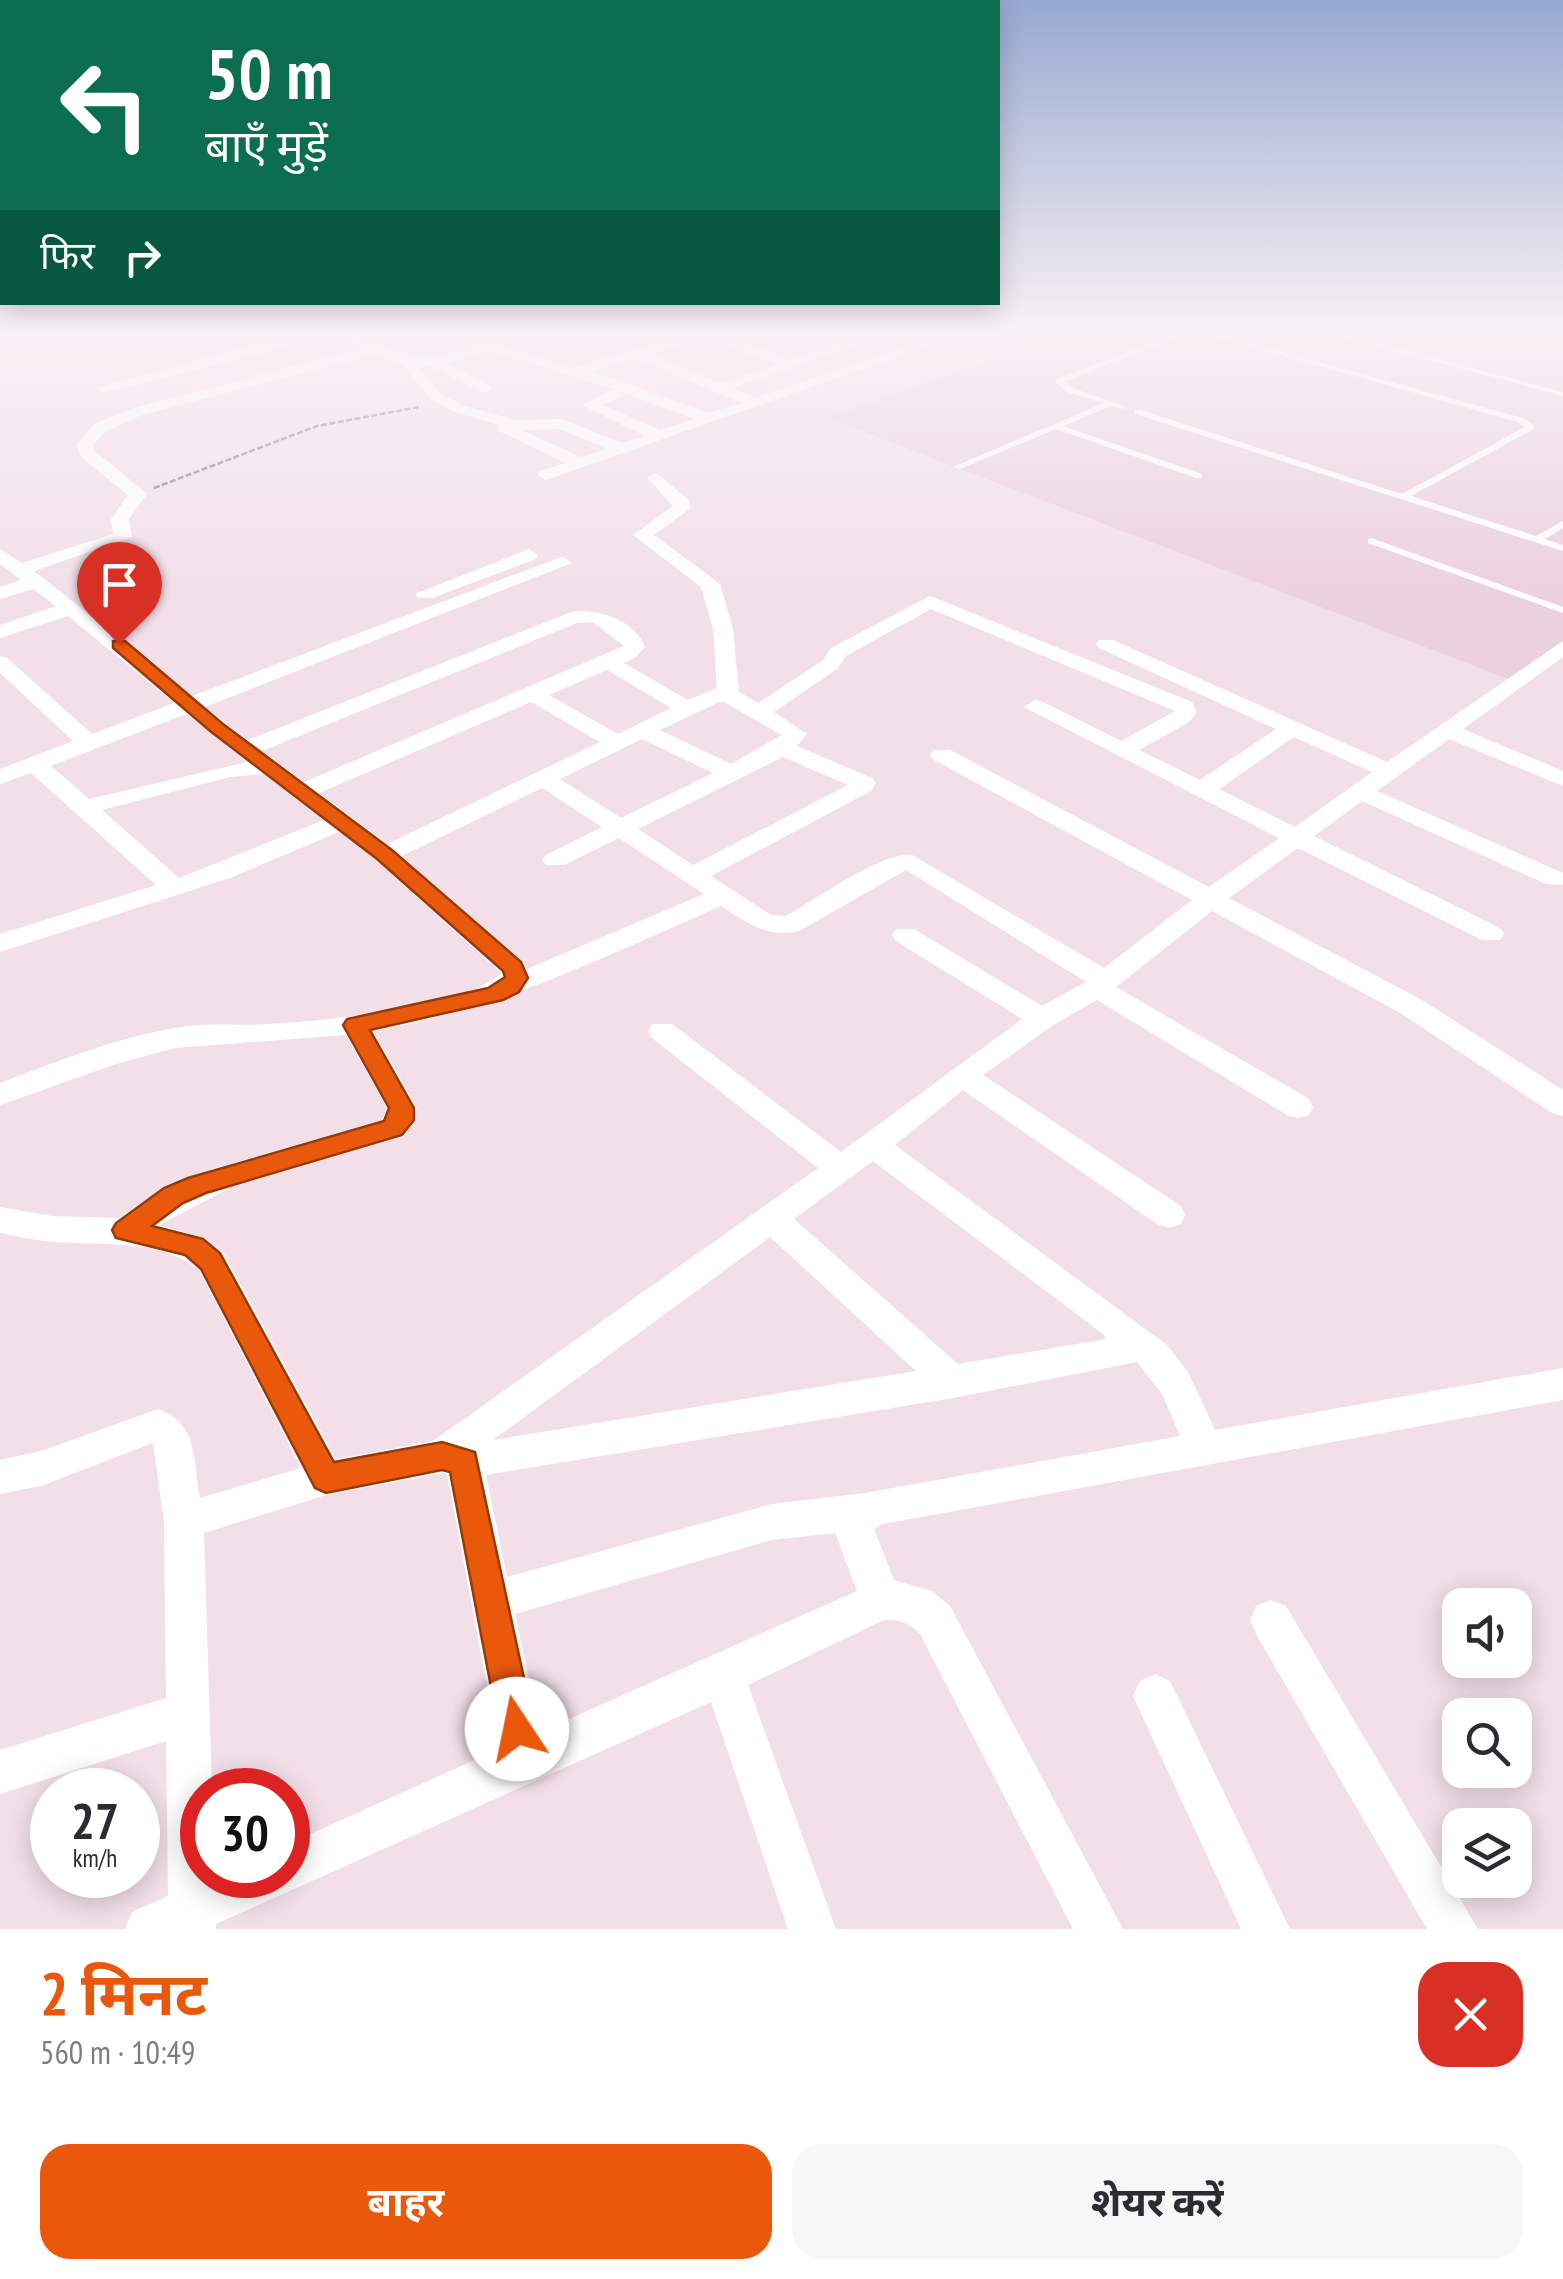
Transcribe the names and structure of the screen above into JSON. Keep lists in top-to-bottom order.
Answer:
{
  "page": {
    "turn": ["50 m", "बाएँ मुड़ें"],
    "then": "फिर",
    "speed": "27 km/h",
    "limit": "30",
    "heading": ["2 मिनट", "560 m · 10:49"],
    "buttons": ["बाहर", "शेयर करें"]
  }
}
